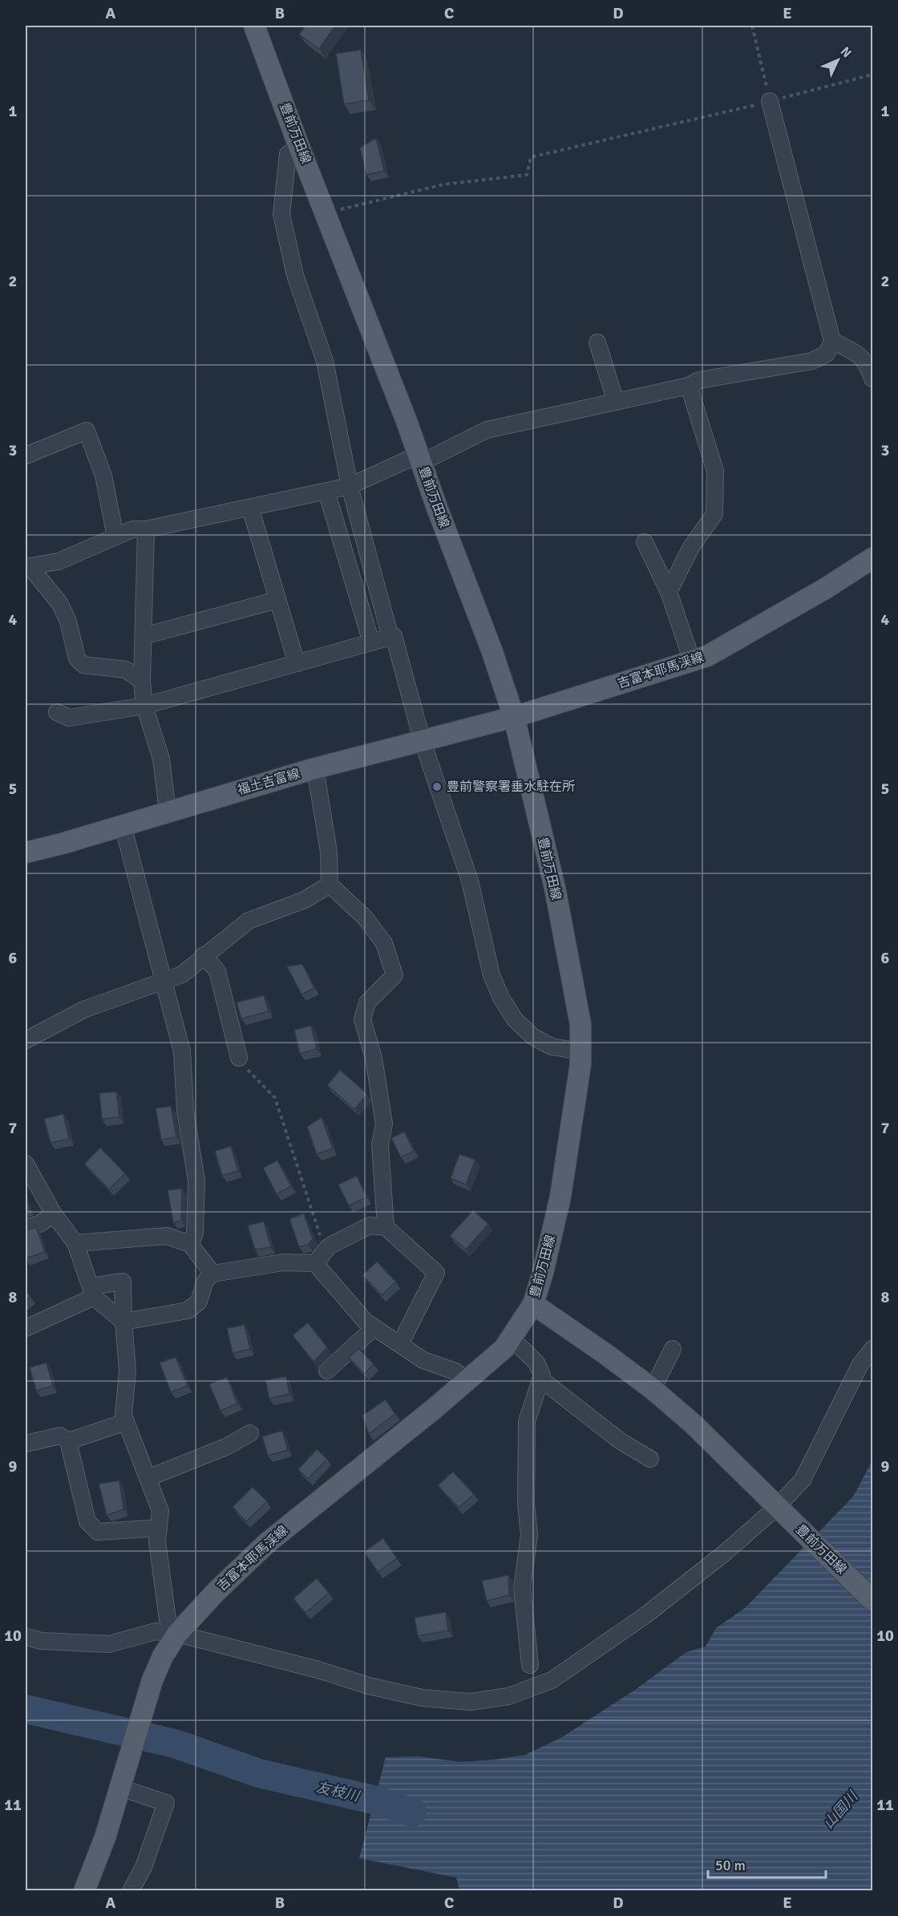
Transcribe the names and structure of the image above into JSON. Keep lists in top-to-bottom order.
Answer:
{
  "streets": {
    "main road": ["豊前万田線", "吉富本耶馬渓線", "福土吉富線"]
  },
  "crossings": [
    ["豊前万田線", "吉富本耶馬渓線"],
    ["豊前万田線", "福土吉富線"],
    ["吉富本耶馬渓線", "福土吉富線"]
  ],
  "water": ["友枝川", "山国川"],
  "places": ["豊前警察署垂水駐在所"],
  "scale_bar": "50 m",
  "north": "top right",
  "grid": {
    "columns": [
      "A",
      "B",
      "C",
      "D",
      "E"
    ],
    "rows": [
      "1",
      "2",
      "3",
      "4",
      "5",
      "6",
      "7",
      "8",
      "9",
      "10",
      "11"
    ]
  }
}
